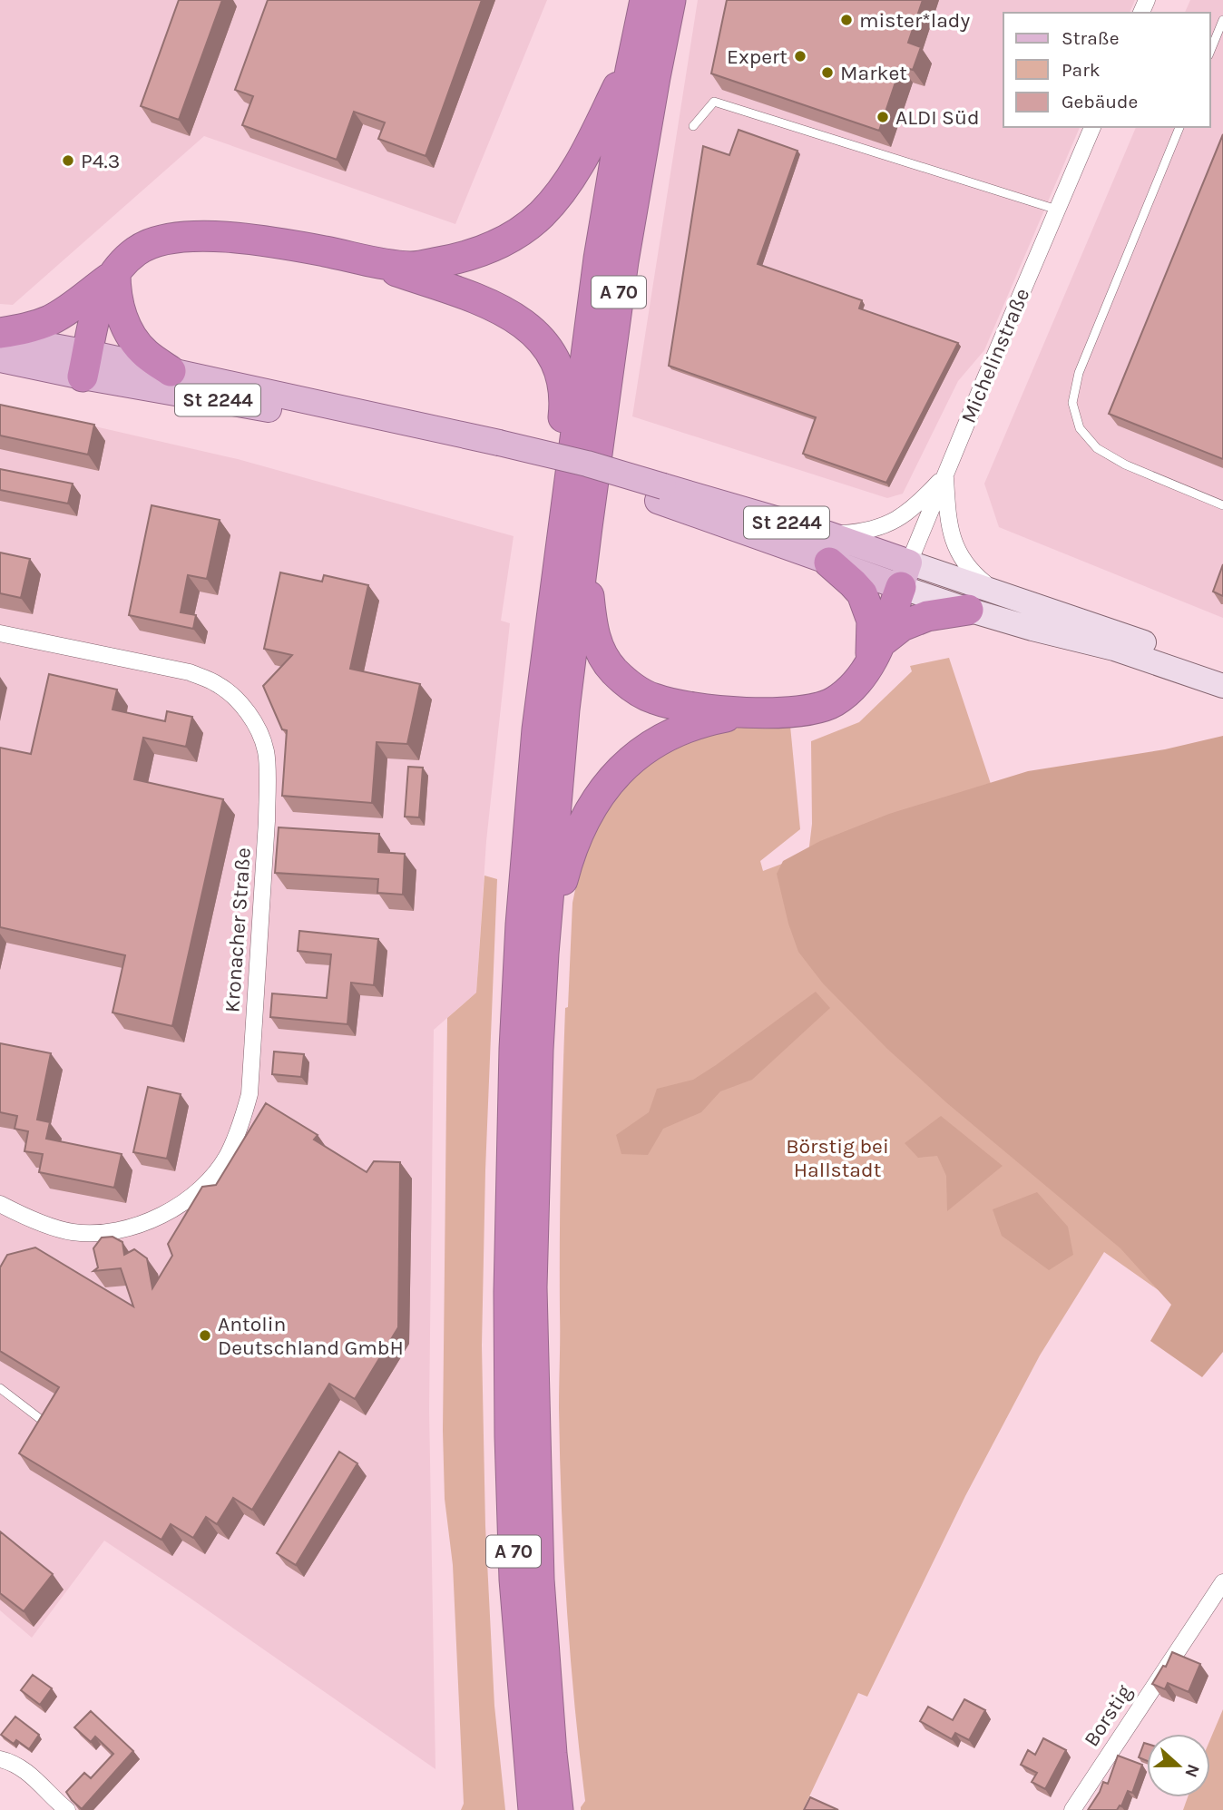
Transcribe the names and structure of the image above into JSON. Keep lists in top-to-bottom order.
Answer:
{
  "streets": {
    "highway": ["A 70"],
    "main road": ["St 2244"],
    "street": ["Michelinstraße", "Kronacher Straße", "Borstig"]
  },
  "crossings": [
    ["Michelinstraße", "St 2244"]
  ],
  "parks": ["Börstig bei Hallstadt"],
  "places": [
    "mister*lady",
    "Expert",
    "Market",
    "ALDI Süd",
    "P4.3",
    "Antolin Deutschland GmbH"
  ],
  "legend": ["Straße", "Park", "Gebäude"],
  "north": "right"
}
